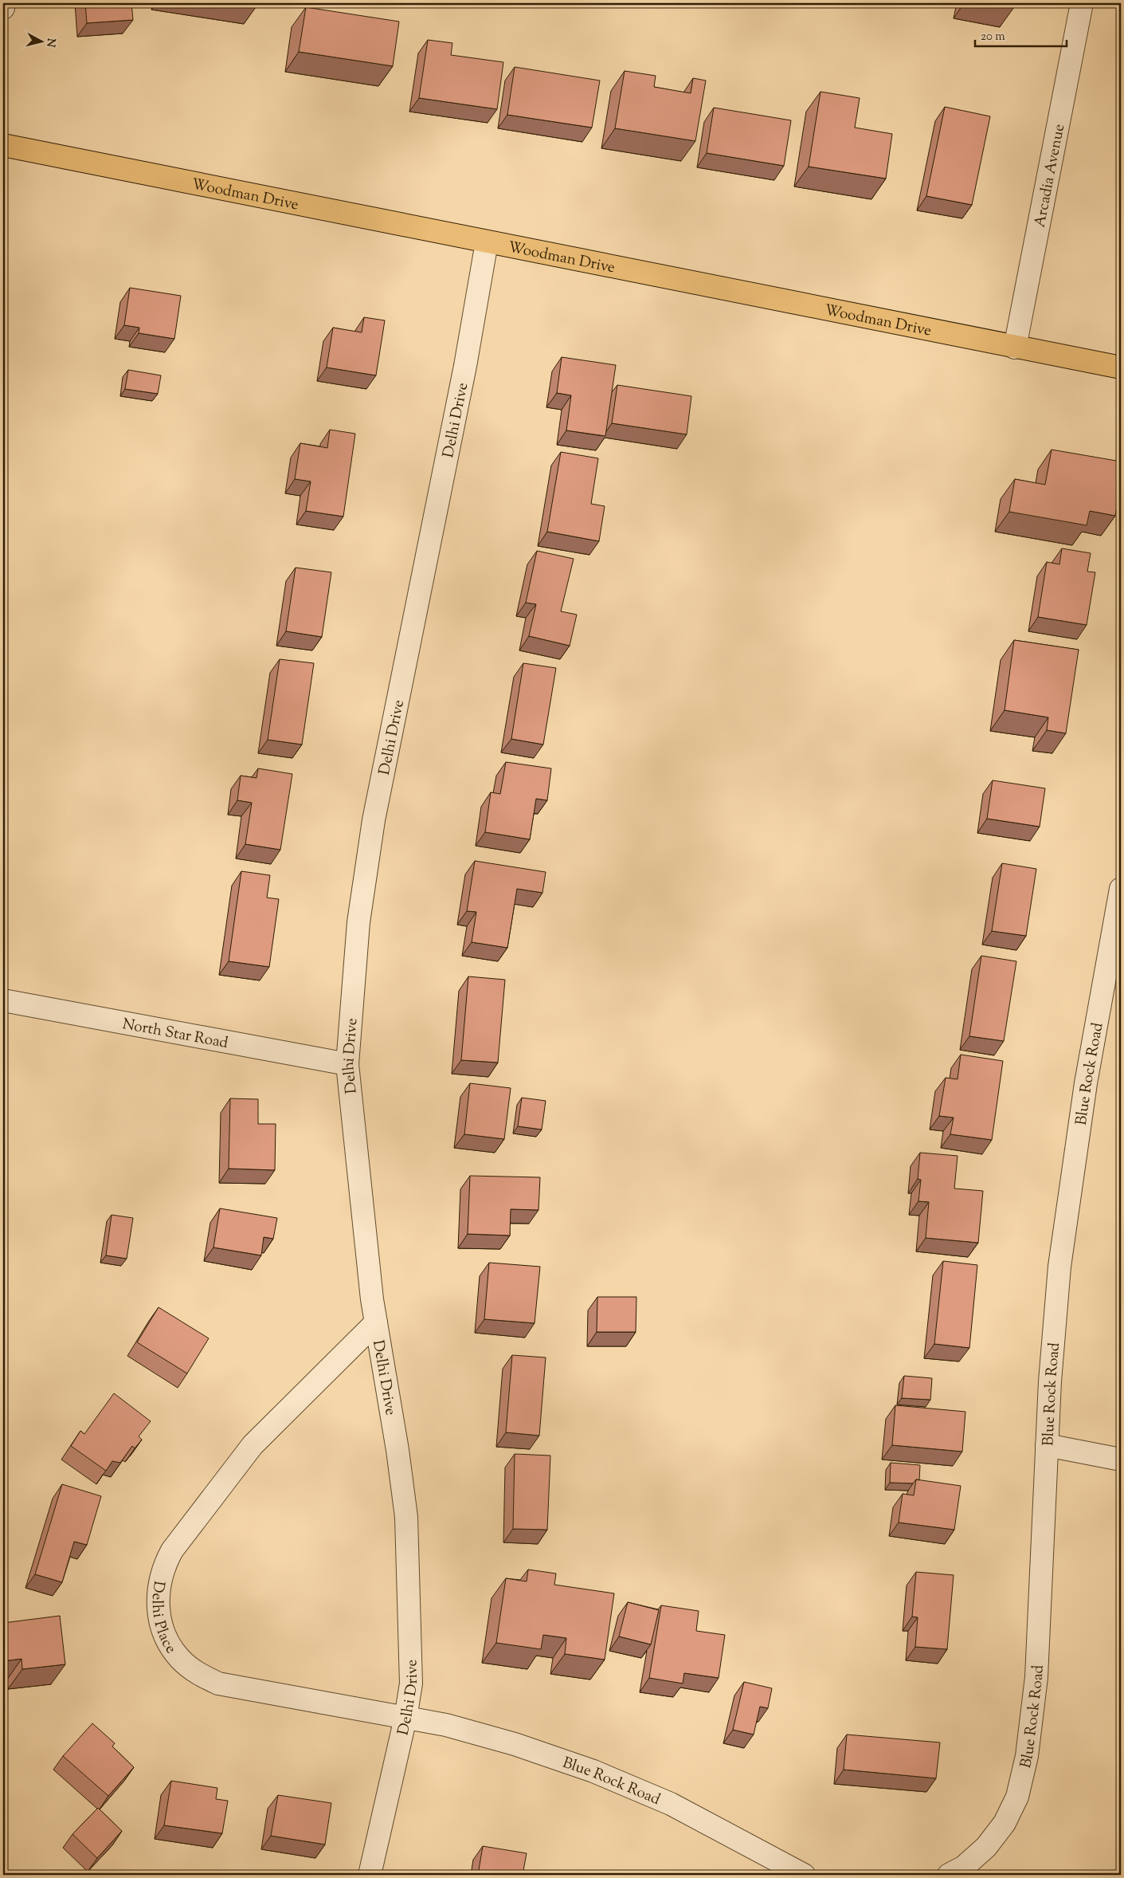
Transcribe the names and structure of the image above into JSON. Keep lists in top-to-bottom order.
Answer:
{
  "streets": {
    "main road": ["Woodman Drive"],
    "street": [
      "Arcadia Avenue",
      "Delhi Drive",
      "North Star Road",
      "Blue Rock Road",
      "Delhi Place"
    ]
  },
  "crossings": [
    ["Arcadia Avenue", "Woodman Drive"],
    ["Woodman Drive", "Delhi Drive"],
    ["Delhi Drive", "North Star Road"],
    ["Delhi Drive", "Blue Rock Road"],
    ["Delhi Drive", "Delhi Place"],
    ["Blue Rock Road", "Delhi Place"]
  ],
  "scale_bar": "20 m",
  "north": "right"
}
